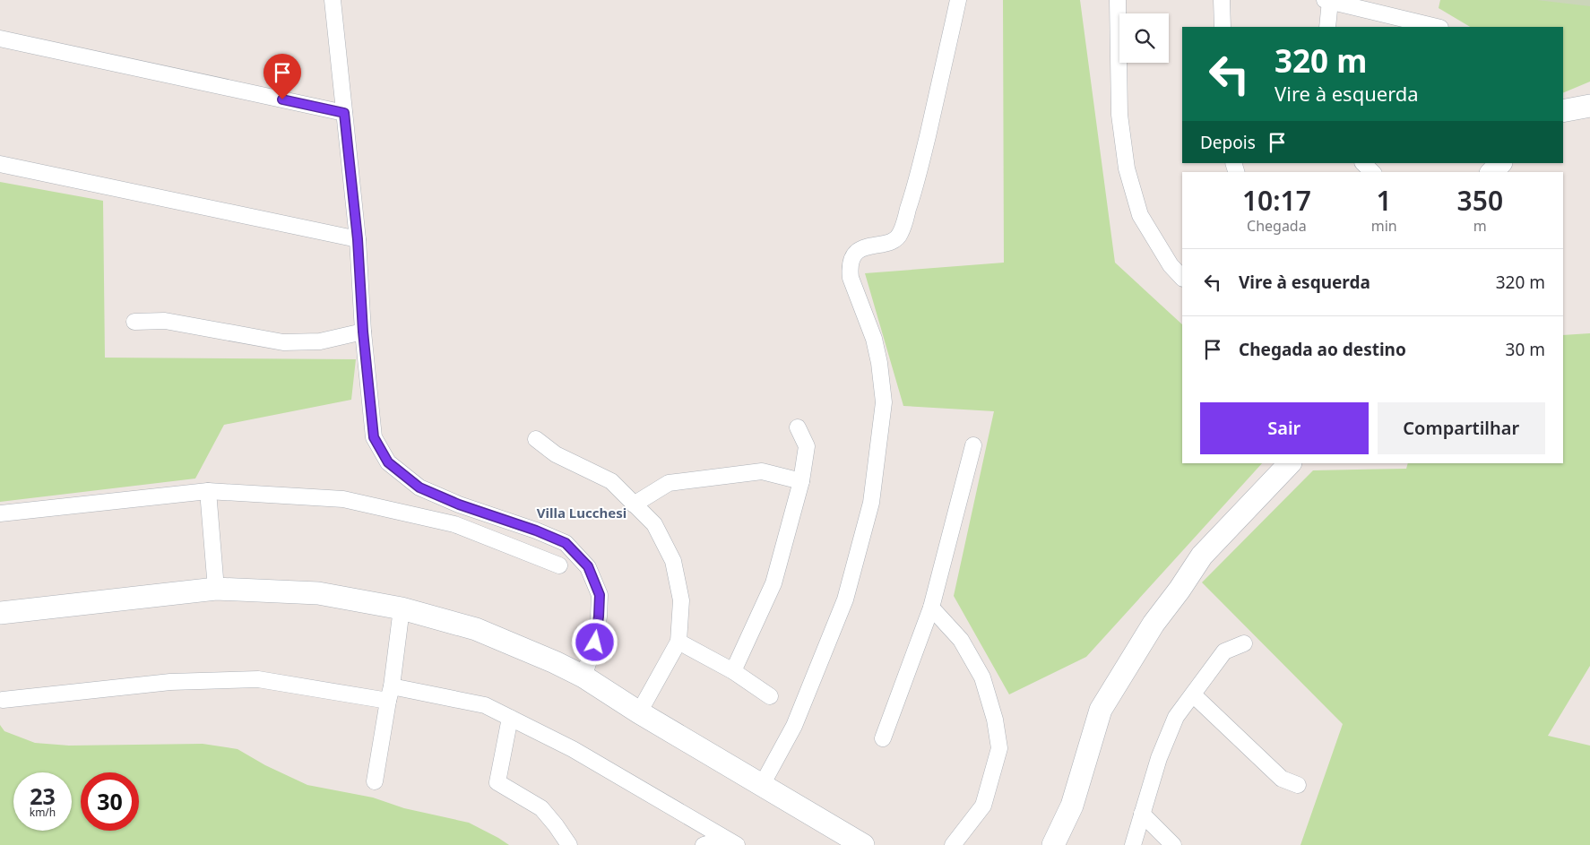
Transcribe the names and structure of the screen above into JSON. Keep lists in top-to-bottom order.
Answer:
{
  "districts": ["Villa Lucchesi"],
  "page": {
    "turn": ["320 m", "Vire à esquerda"],
    "then": "Depois",
    "eta": [
      "10:17",
      "Chegada",
      "1",
      "min",
      "350",
      "m"
    ],
    "list": [
      {
        "name": "Vire à esquerda",
        "value": "320 m"
      },
      {
        "name": "Chegada ao destino",
        "value": "30 m"
      }
    ],
    "buttons": ["Sair", "Compartilhar"],
    "speed": "23 km/h",
    "limit": "30"
  }
}
